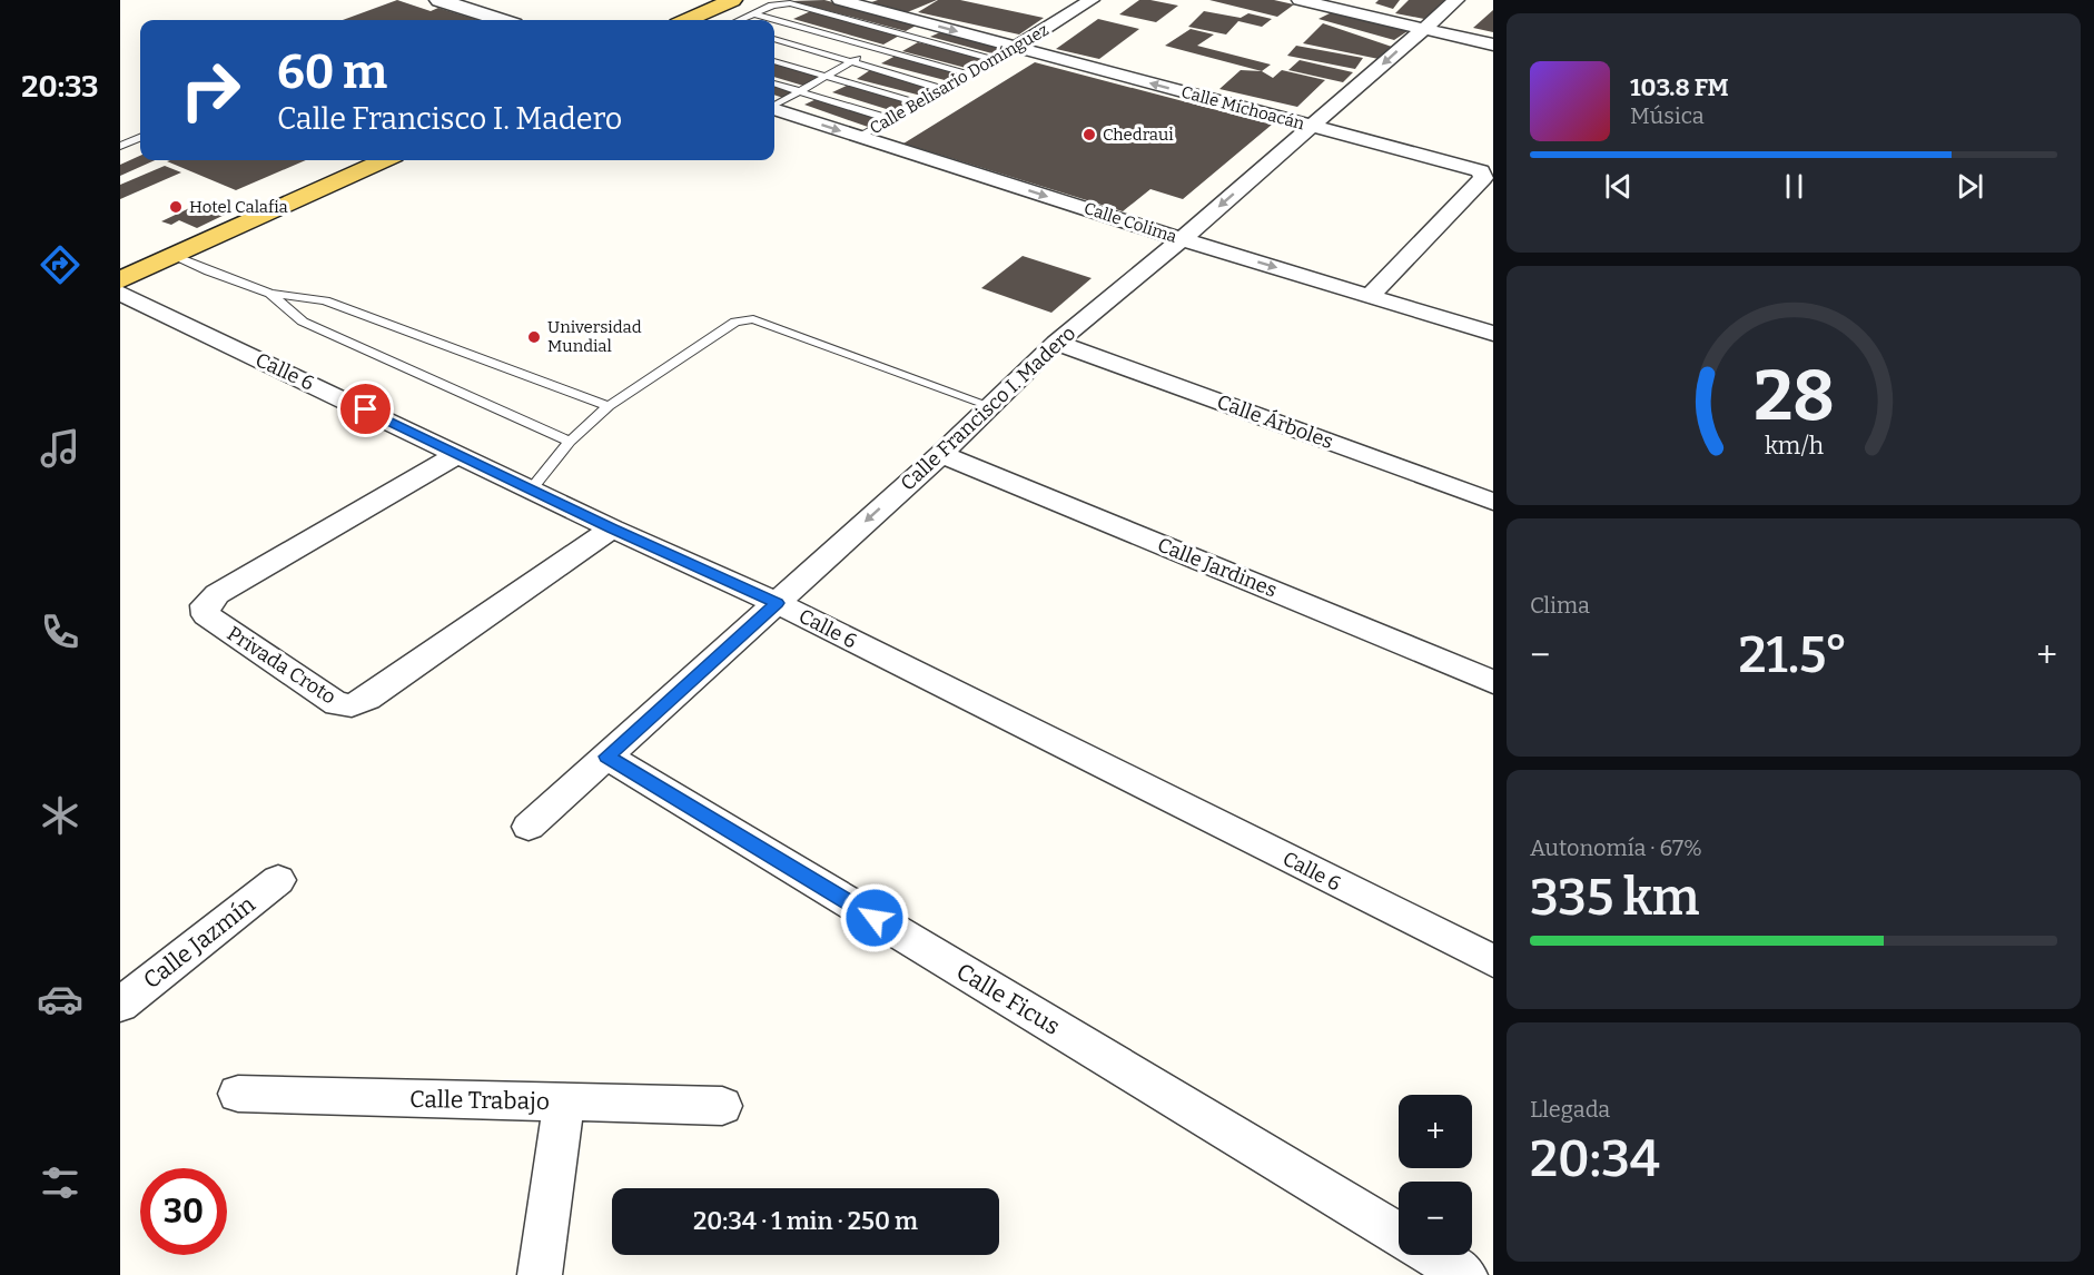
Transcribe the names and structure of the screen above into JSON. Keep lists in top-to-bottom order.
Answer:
{
  "streets": {
    "street": [
      "Calle Belisario Domínguez",
      "Calle Michoacán",
      "Calle Colima",
      "Calle 6",
      "Calle Francisco I. Madero",
      "Calle Árboles",
      "Calle Jardines",
      "Privada Croto",
      "Calle Jazmín",
      "Calle Ficus",
      "Calle Trabajo"
    ]
  },
  "crossings": [
    ["Calle Belisario Domínguez", "Calle Michoacán"],
    ["Calle Belisario Domínguez", "Calle Colima"],
    ["Calle Michoacán", "Calle Colima"],
    ["Calle Michoacán", "Calle Francisco I. Madero"],
    ["Calle Colima", "Calle Francisco I. Madero"],
    ["Calle 6", "Calle Francisco I. Madero"],
    ["Calle 6", "Privada Croto"],
    ["Calle Francisco I. Madero", "Calle Árboles"],
    ["Calle Francisco I. Madero", "Calle Jardines"],
    ["Calle Francisco I. Madero", "Calle Ficus"]
  ],
  "one_way": ["Calle Colima", "Calle Francisco I. Madero"],
  "places": ["Chedraui", "Hotel Calafia", "Universidad Mundial"],
  "page": {
    "tabs": "20:33",
    "turn": ["60 m", "Calle Francisco I. Madero"],
    "song": ["103.8 FM", "Música"],
    "tile": [
      "Clima",
      ["Autonomía · 67%", "335 km"],
      ["Llegada", "20:34"]
    ],
    "heat": ["−", "21.5°", "+"],
    "map_buttons": ["+", "−"],
    "limit": "30",
    "trip": "20:34 · 1 min · 250 m",
    "gauge": ["28", "km/h"]
  }
}
